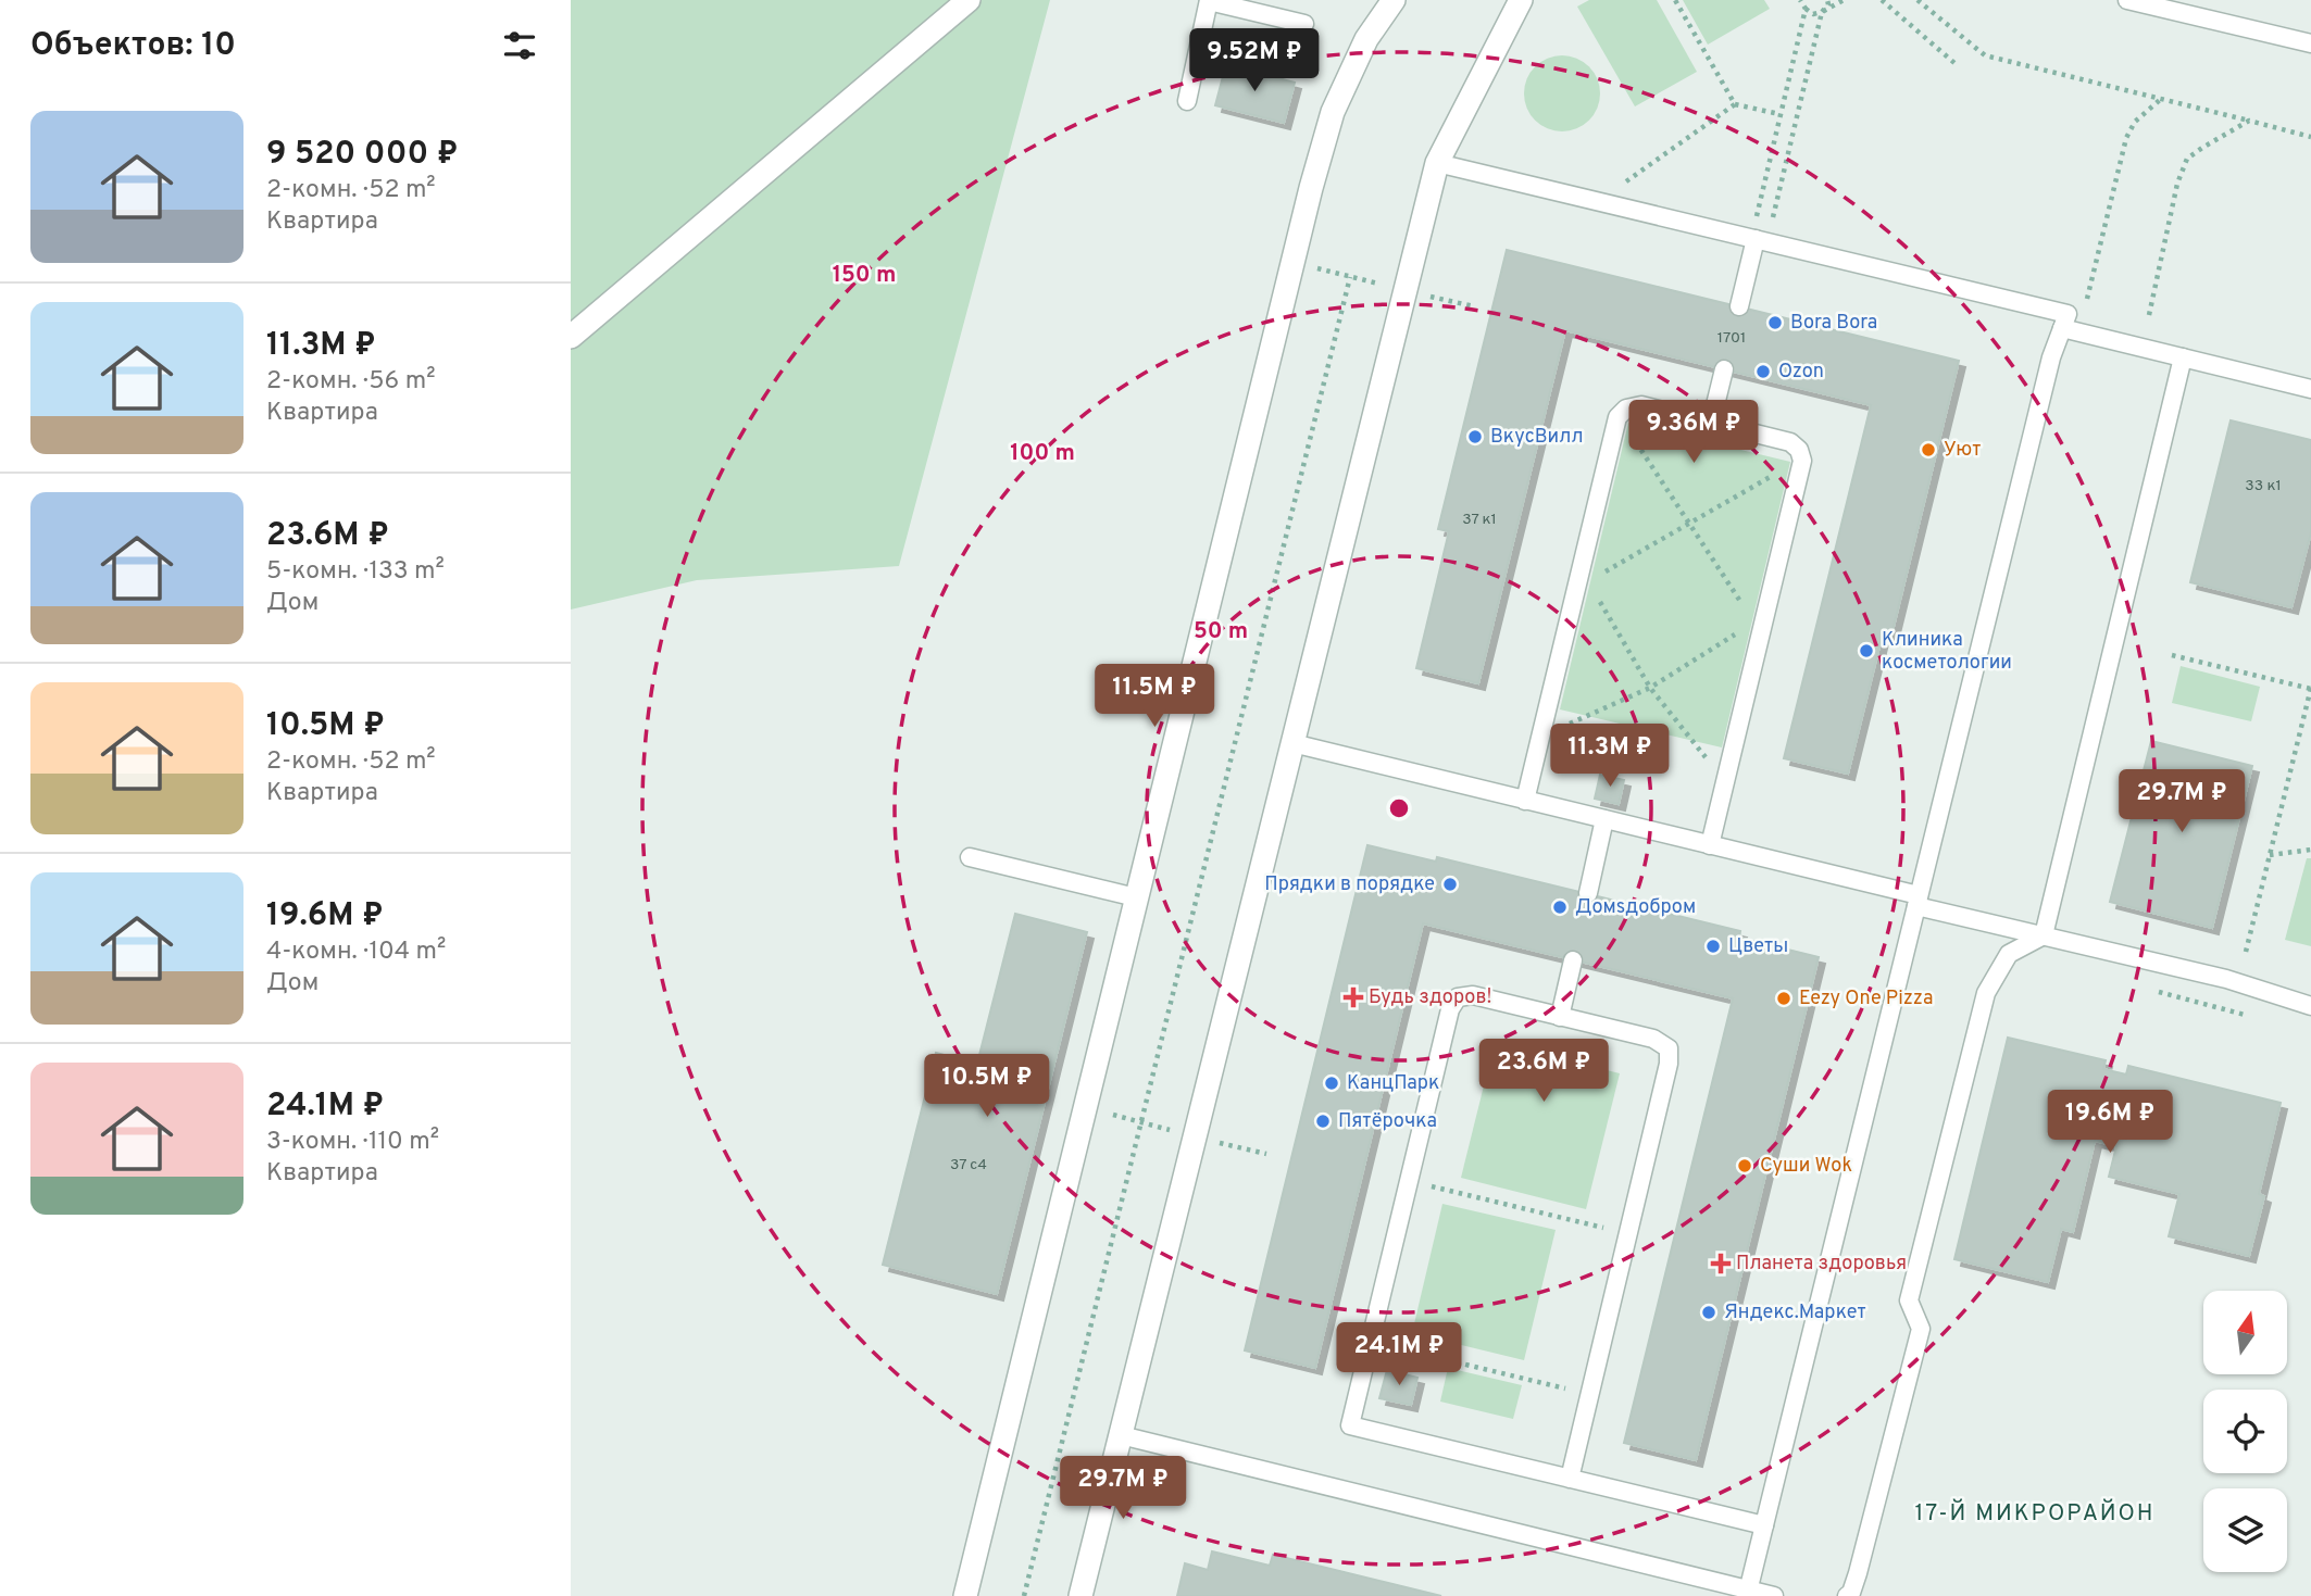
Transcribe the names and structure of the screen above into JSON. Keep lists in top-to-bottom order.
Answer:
{
  "districts": ["17-Й МИКРОРАЙОН"],
  "places": {
    "other": [
      "Bora Bora",
      "Ozon",
      "ВкусВилл",
      "Уют",
      "Клиника косметологии",
      "Прядки в порядке",
      "Домsдобром",
      "Цветы",
      "Eezy One Pizza",
      "КанцПарк",
      "Пятёрочка",
      "Суши Wok",
      "Яндекс.Маркет"
    ],
    "health": ["Будь здоров!", "Планета здоровья"]
  },
  "house_numbers": [
    "1701",
    "33 к1",
    "37 к1",
    "37 с4"
  ],
  "north": "top",
  "page": {
    "heading": "Объектов: 10",
    "price": [
      "9.52M ₽",
      "9.36M ₽",
      "11.5M ₽",
      "11.3M ₽",
      "29.7M ₽",
      "23.6M ₽",
      "10.5M ₽",
      "19.6M ₽",
      "24.1M ₽",
      "29.7M ₽"
    ],
    "list": [
      {
        "name": "9 520 000 ₽",
        "note": "2-комн. · 52 m² · Квартира"
      },
      {
        "name": "11.3M ₽",
        "note": "2-комн. · 56 m² · Квартира"
      },
      {
        "name": "23.6M ₽",
        "note": "5-комн. · 133 m² · Дом"
      },
      {
        "name": "10.5M ₽",
        "note": "2-комн. · 52 m² · Квартира"
      },
      {
        "name": "19.6M ₽",
        "note": "4-комн. · 104 m² · Дом"
      },
      {
        "name": "24.1M ₽",
        "note": "3-комн. · 110 m² · Квартира"
      }
    ]
  },
  "rings": ["150 m", "100 m", "50 m"]
}
